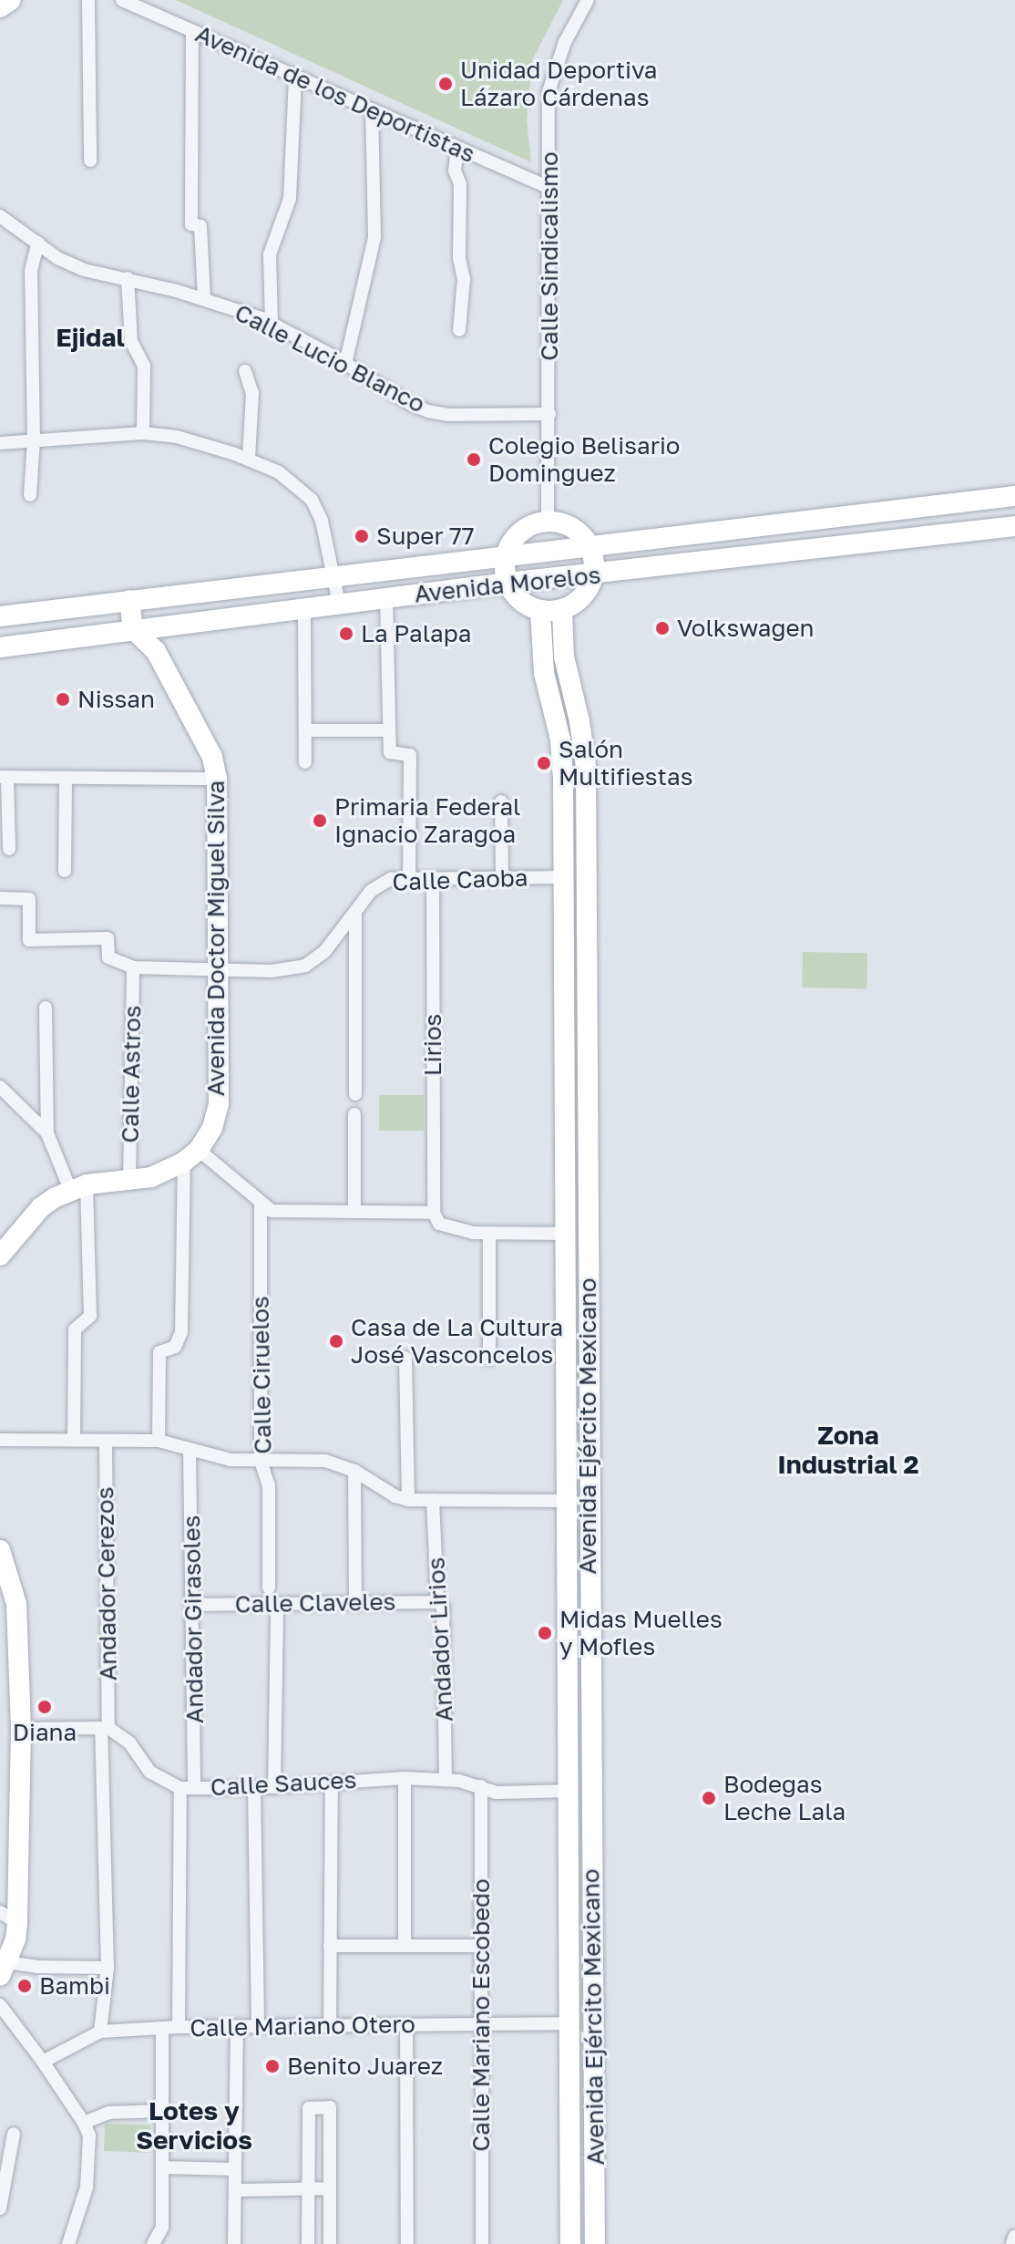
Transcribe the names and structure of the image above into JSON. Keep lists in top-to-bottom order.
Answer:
{
  "streets": {
    "street": [
      "Avenida de los Deportistas",
      "Calle Sindicalismo",
      "Calle Lucio Blanco",
      "Avenida Morelos",
      "Calle Caoba",
      "Avenida Doctor Miguel Silva",
      "Lirios",
      "Calle Astros",
      "Calle Ciruelos",
      "Avenida Ejército Mexicano",
      "Andador Cerezos",
      "Calle Claveles",
      "Andador Girasoles",
      "Andador Lirios",
      "Calle Sauces",
      "Calle Mariano Escobedo",
      "Calle Mariano Otero"
    ]
  },
  "crossings": [
    ["Avenida de los Deportistas", "Calle Sindicalismo"],
    ["Calle Sindicalismo", "Calle Lucio Blanco"],
    ["Avenida Morelos", "Avenida Doctor Miguel Silva"],
    ["Calle Caoba", "Avenida Doctor Miguel Silva"],
    ["Calle Caoba", "Lirios"],
    ["Calle Caoba", "Calle Astros"],
    ["Calle Caoba", "Avenida Ejército Mexicano"],
    ["Avenida Ejército Mexicano", "Calle Sauces"],
    ["Avenida Ejército Mexicano", "Calle Mariano Otero"],
    ["Andador Cerezos", "Calle Sauces"],
    ["Andador Cerezos", "Calle Mariano Otero"],
    ["Calle Claveles", "Andador Girasoles"],
    ["Calle Claveles", "Andador Lirios"],
    ["Andador Girasoles", "Calle Sauces"],
    ["Andador Girasoles", "Calle Mariano Otero"],
    ["Andador Lirios", "Calle Sauces"],
    ["Calle Sauces", "Calle Mariano Escobedo"],
    ["Calle Mariano Escobedo", "Calle Mariano Otero"]
  ],
  "districts": ["Ejidal", "Zona Industrial 2", "Lotes y Servicios"],
  "places": [
    "Unidad Deportiva Lázaro Cárdenas",
    "Colegio Belisario Dominguez",
    "Super 77",
    "Volkswagen",
    "La Palapa",
    "Nissan",
    "Salón Multifiestas",
    "Primaria Federal Ignacio Zaragoa",
    "Casa de La Cultura José Vasconcelos",
    "Midas Muelles y Mofles",
    "Diana",
    "Bodegas Leche Lala",
    "Bambi",
    "Benito Juarez"
  ]
}
